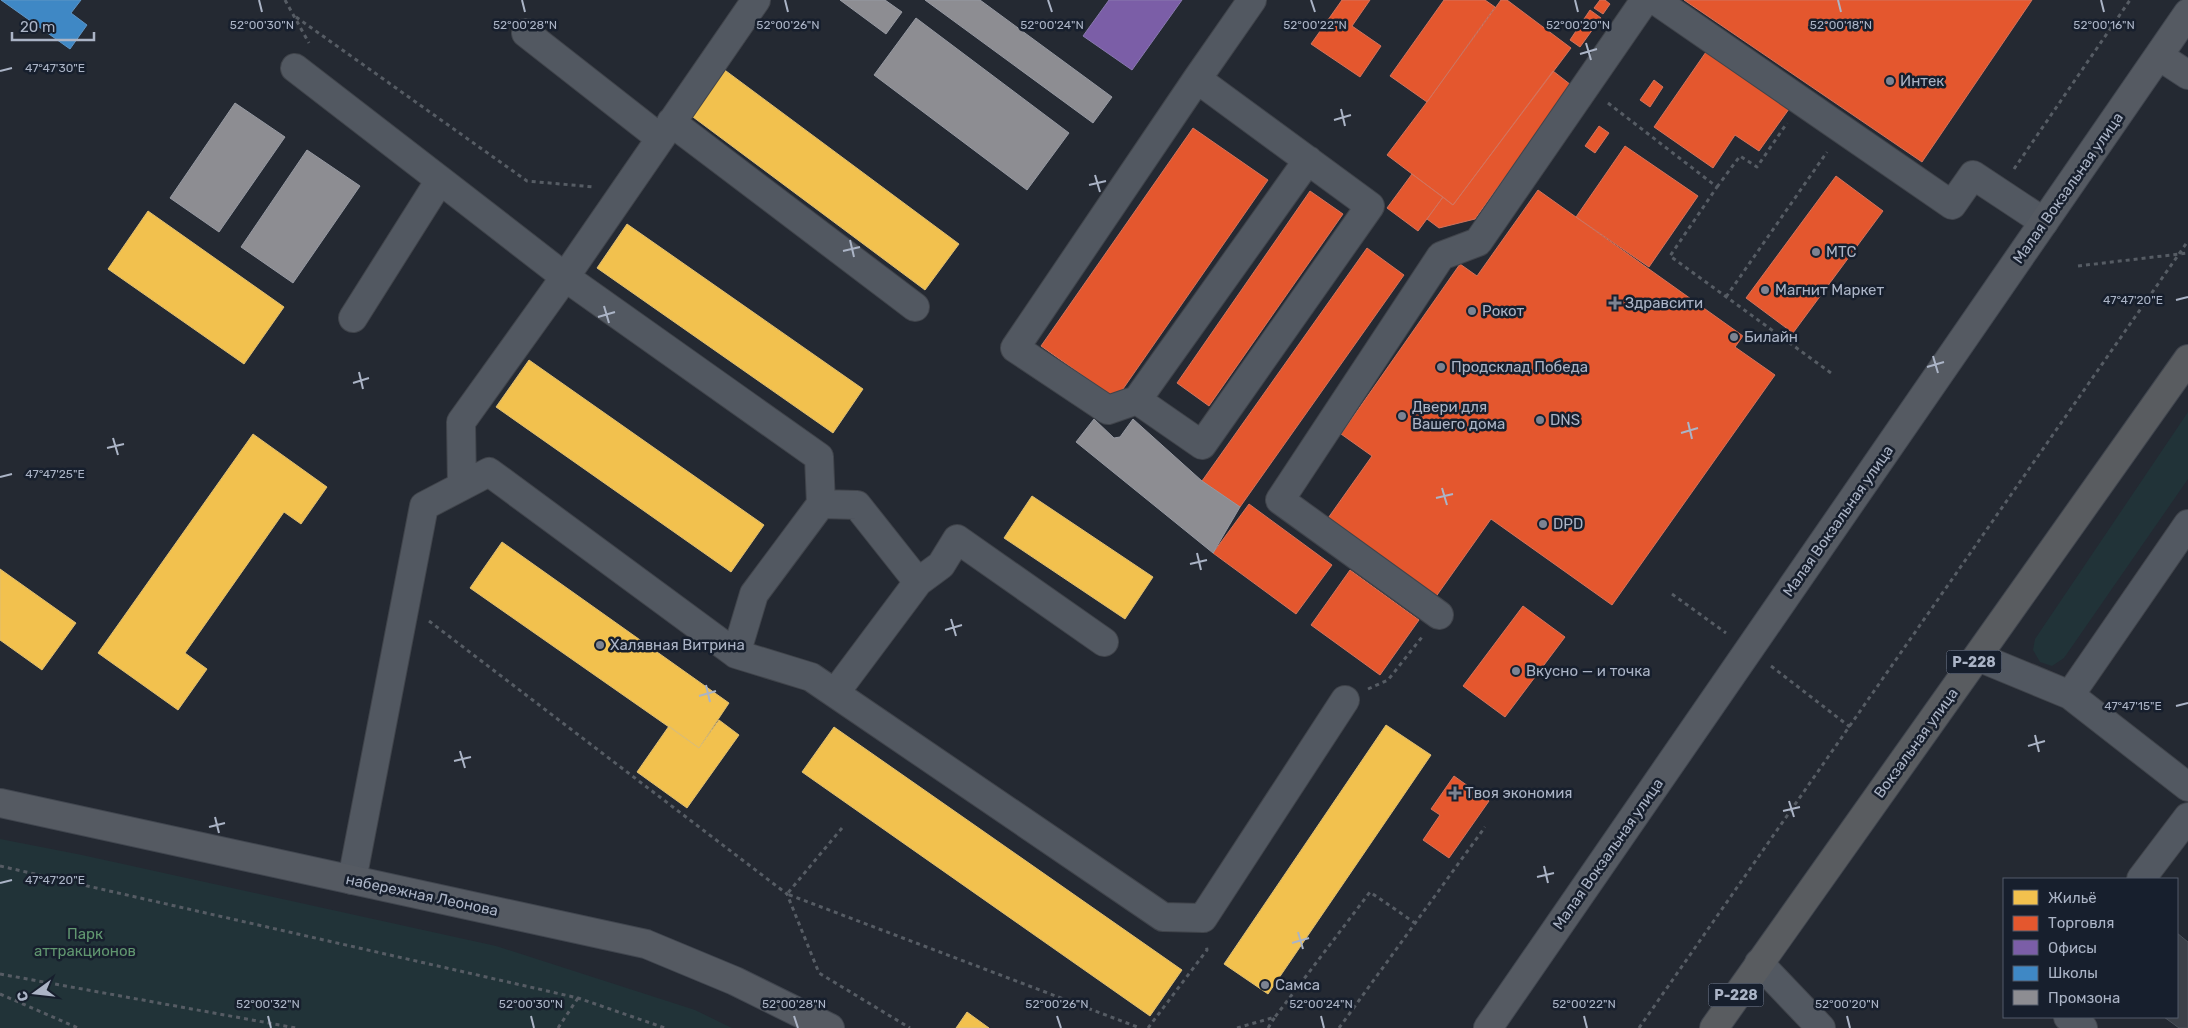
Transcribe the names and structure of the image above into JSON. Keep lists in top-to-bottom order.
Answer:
{
  "streets": {
    "highway": ["Р-228", "Вокзальная улица"],
    "main road": ["Малая Вокзальная улица", "набережная Леонова"]
  },
  "parks": ["Парк аттракционов"],
  "places": {
    "other": [
      "Интек",
      "МТС",
      "Магнит Маркет",
      "Рокот",
      "Билайн",
      "Продсклад Победа",
      "Двери для Вашего дома",
      "DNS",
      "DPD",
      "Халявная Витрина",
      "Вкусно — и точка",
      "Самса"
    ],
    "health": ["Здравсити", "Твоя экономия"]
  },
  "legend": [
    "Жильё",
    "Торговля",
    "Офисы",
    "Школы",
    "Промзона"
  ],
  "scale_bar": "20 m",
  "north": "left",
  "coordinates": [
    "52°00'30\"N",
    "52°00'28\"N",
    "52°00'26\"N",
    "52°00'24\"N",
    "52°00'22\"N",
    "52°00'20\"N",
    "52°00'18\"N",
    "52°00'16\"N",
    "47°47'30\"E",
    "47°47'20\"E",
    "47°47'25\"E",
    "47°47'15\"E",
    "52°00'32\"N"
  ]
}
